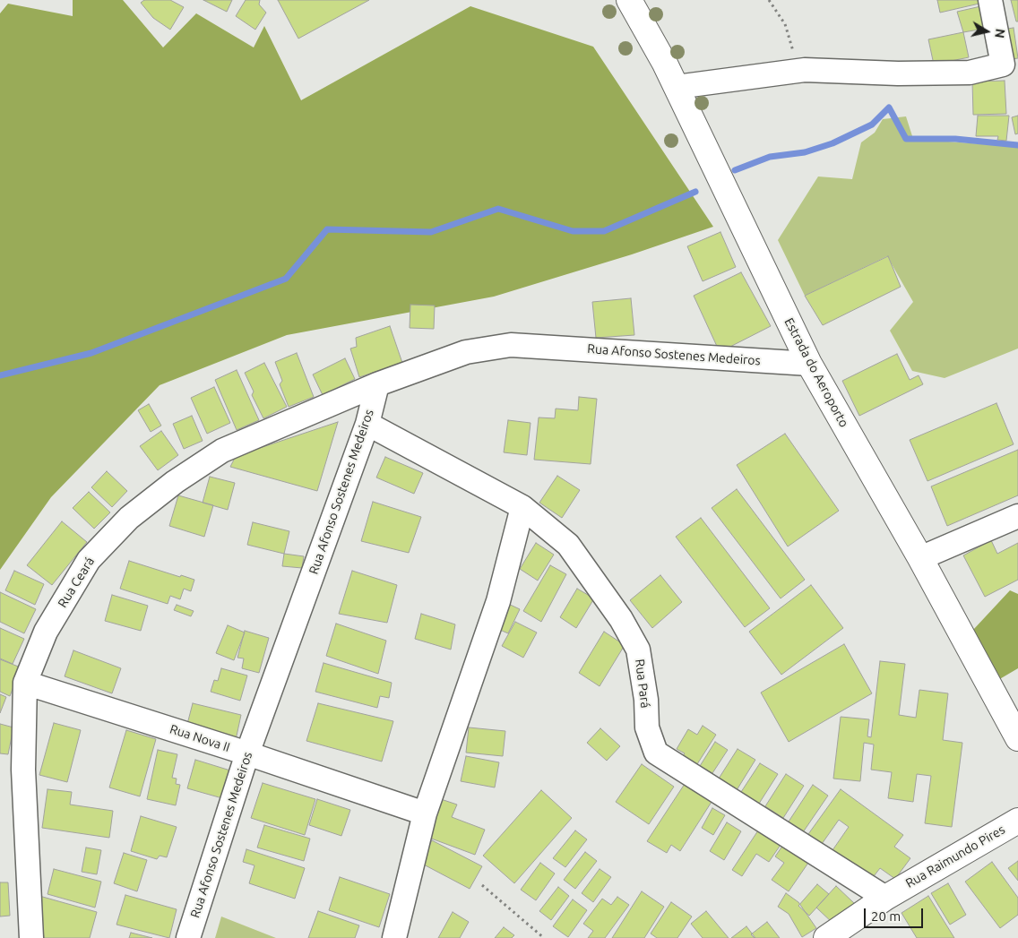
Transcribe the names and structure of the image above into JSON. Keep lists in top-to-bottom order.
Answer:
{
  "streets": {
    "street": [
      "Rua Afonso Sostenes Medeiros",
      "Estrada do Aeroporto",
      "Rua Ceará",
      "Rua Pará",
      "Rua Nova II",
      "Rua Raimundo Pires"
    ]
  },
  "crossings": [
    ["Rua Afonso Sostenes Medeiros", "Estrada do Aeroporto"],
    ["Rua Afonso Sostenes Medeiros", "Rua Ceará"],
    ["Rua Afonso Sostenes Medeiros", "Rua Pará"],
    ["Rua Afonso Sostenes Medeiros", "Rua Nova II"],
    ["Rua Ceará", "Rua Nova II"],
    ["Rua Pará", "Rua Raimundo Pires"]
  ],
  "scale_bar": "20 m",
  "north": "right"
}
